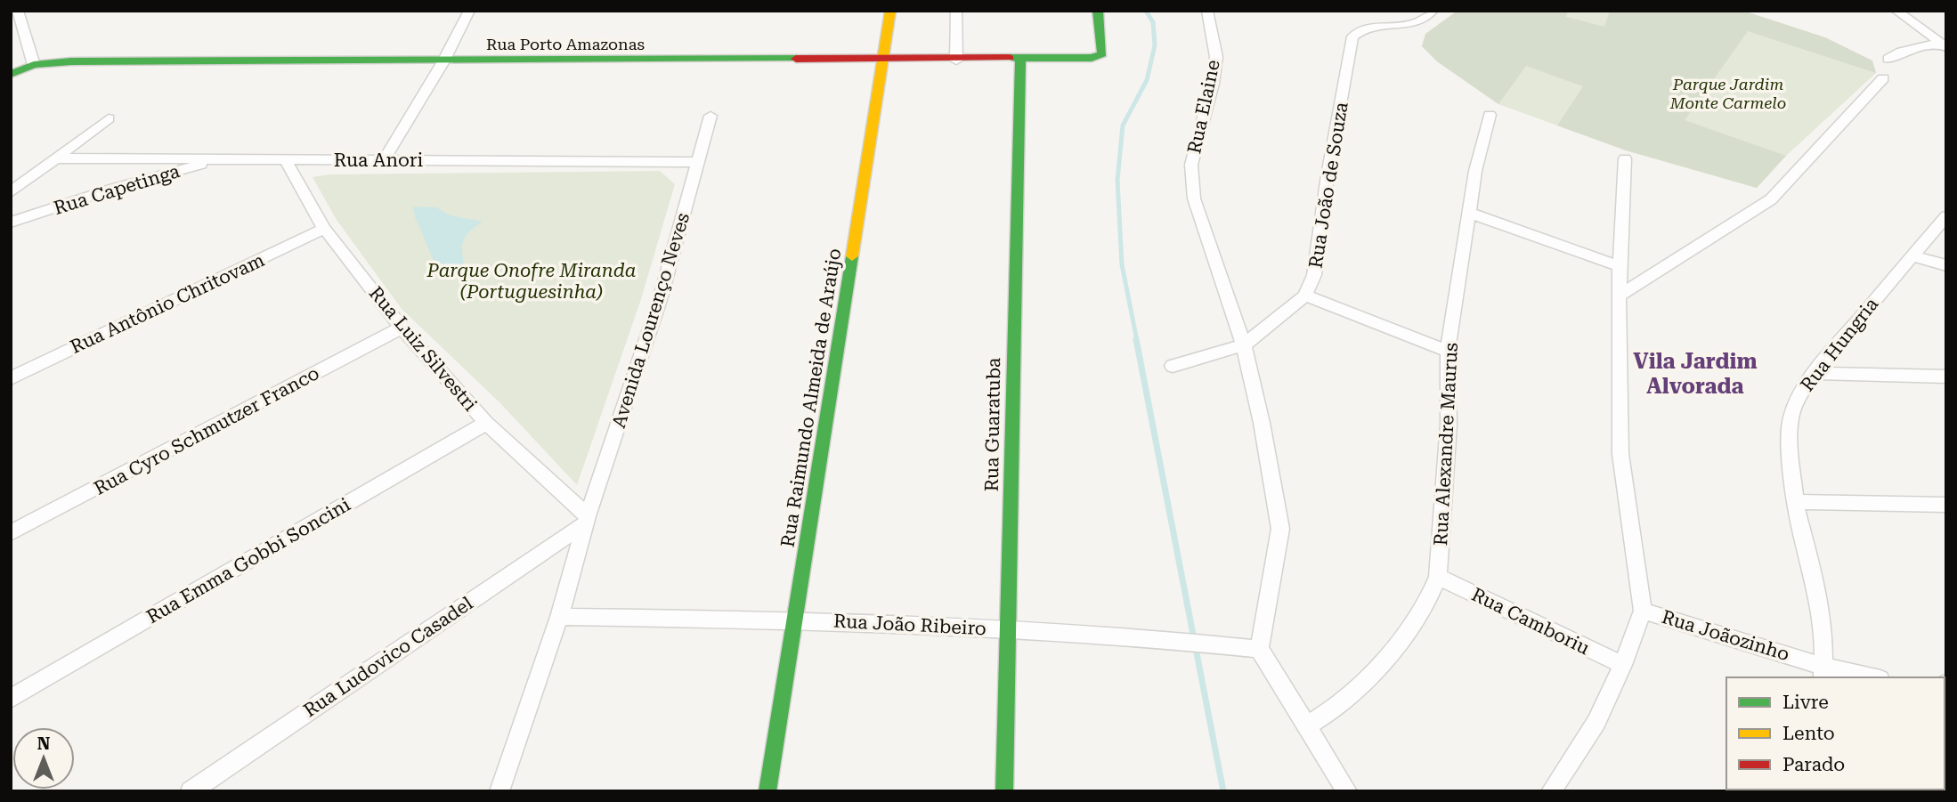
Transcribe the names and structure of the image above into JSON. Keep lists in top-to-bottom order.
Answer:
{
  "streets": {
    "street": [
      "Rua Porto Amazonas",
      "Rua Elaine",
      "Rua Anori",
      "Rua João de Souza",
      "Rua Capetinga",
      "Rua Antônio Chritovam",
      "Avenida Lourenço Neves",
      "Rua Hungria",
      "Rua Luiz Silvestri",
      "Rua Raimundo Almeida de Araújo",
      "Rua Guaratuba",
      "Rua Cyro Schmutzer Franco",
      "Rua Alexandre Maurus",
      "Rua Emma Gobbi Soncini",
      "Rua Camboriu",
      "Rua João Ribeiro",
      "Rua Joãozinho",
      "Rua Ludovico Casadel"
    ]
  },
  "crossings": [
    ["Rua Porto Amazonas", "Rua Raimundo Almeida de Araújo"],
    ["Rua Porto Amazonas", "Rua Guaratuba"],
    ["Rua Anori", "Rua Capetinga"],
    ["Rua Anori", "Avenida Lourenço Neves"],
    ["Rua Anori", "Rua Luiz Silvestri"],
    ["Rua Antônio Chritovam", "Rua Luiz Silvestri"],
    ["Avenida Lourenço Neves", "Rua Luiz Silvestri"],
    ["Avenida Lourenço Neves", "Rua João Ribeiro"],
    ["Avenida Lourenço Neves", "Rua Ludovico Casadel"],
    ["Rua Hungria", "Rua Joãozinho"],
    ["Rua Luiz Silvestri", "Rua Cyro Schmutzer Franco"],
    ["Rua Luiz Silvestri", "Rua Emma Gobbi Soncini"],
    ["Rua Luiz Silvestri", "Rua Ludovico Casadel"],
    ["Rua Raimundo Almeida de Araújo", "Rua João Ribeiro"],
    ["Rua Guaratuba", "Rua João Ribeiro"],
    ["Rua Alexandre Maurus", "Rua Camboriu"]
  ],
  "districts": ["Vila Jardim Alvorada"],
  "parks": ["Parque Jardim Monte Carmelo", "Parque Onofre Miranda (Portuguesinha)"],
  "legend": ["Livre", "Lento", "Parado"],
  "north": "top"
}
